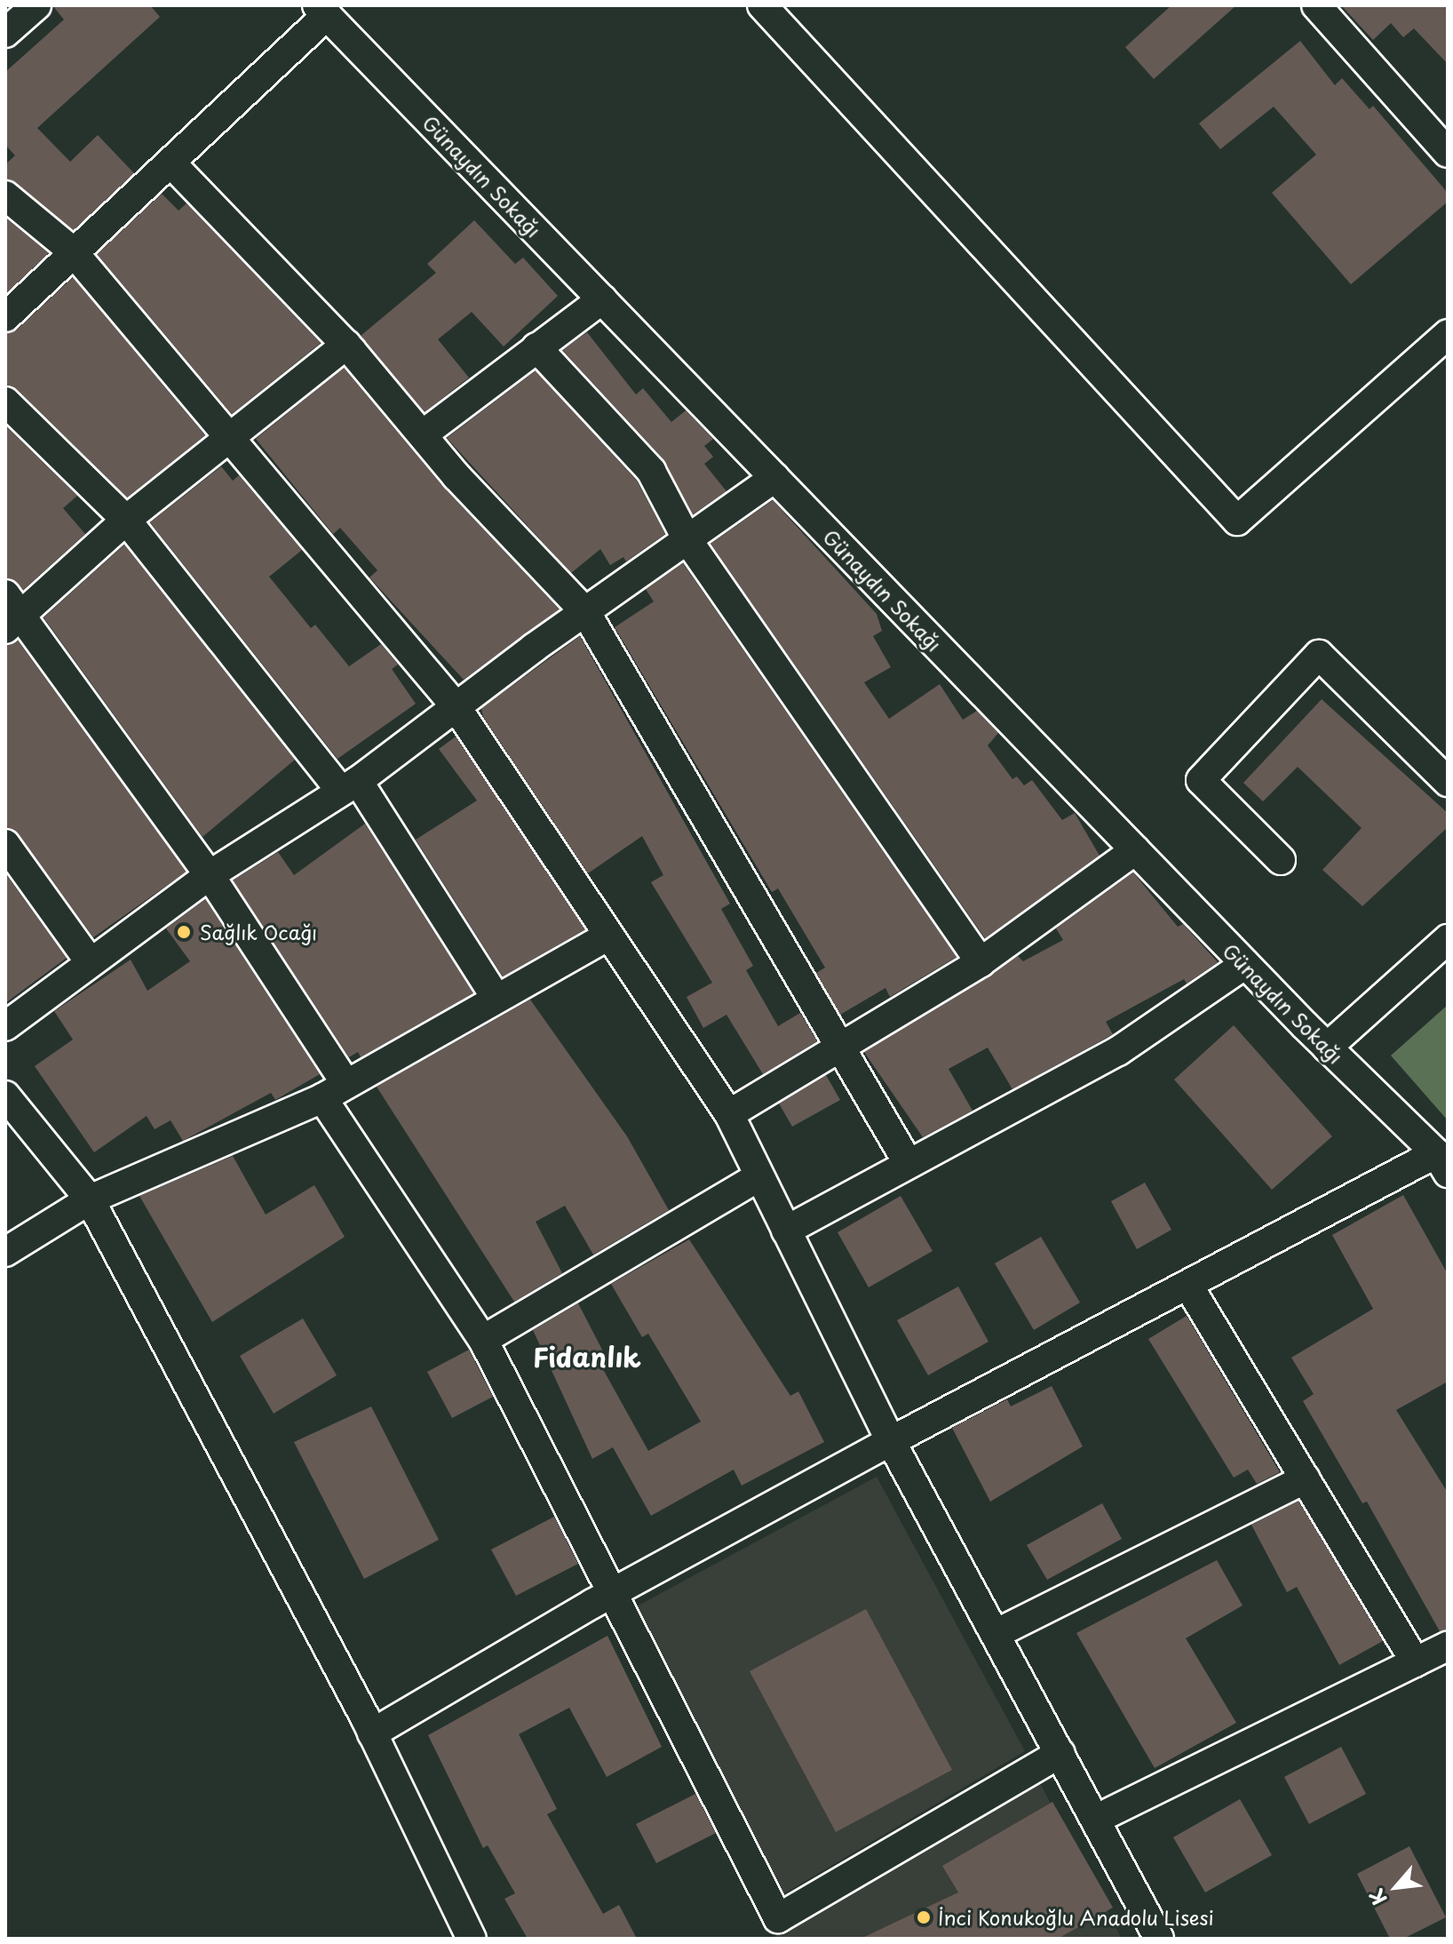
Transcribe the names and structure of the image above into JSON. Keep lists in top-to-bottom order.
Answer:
{
  "streets": {
    "street": ["Günaydın Sokağı"]
  },
  "districts": ["Fidanlık"],
  "places": ["Sağlık Ocağı", "İnci Konukoğlu Anadolu Lisesi"],
  "north": "bottom left"
}
